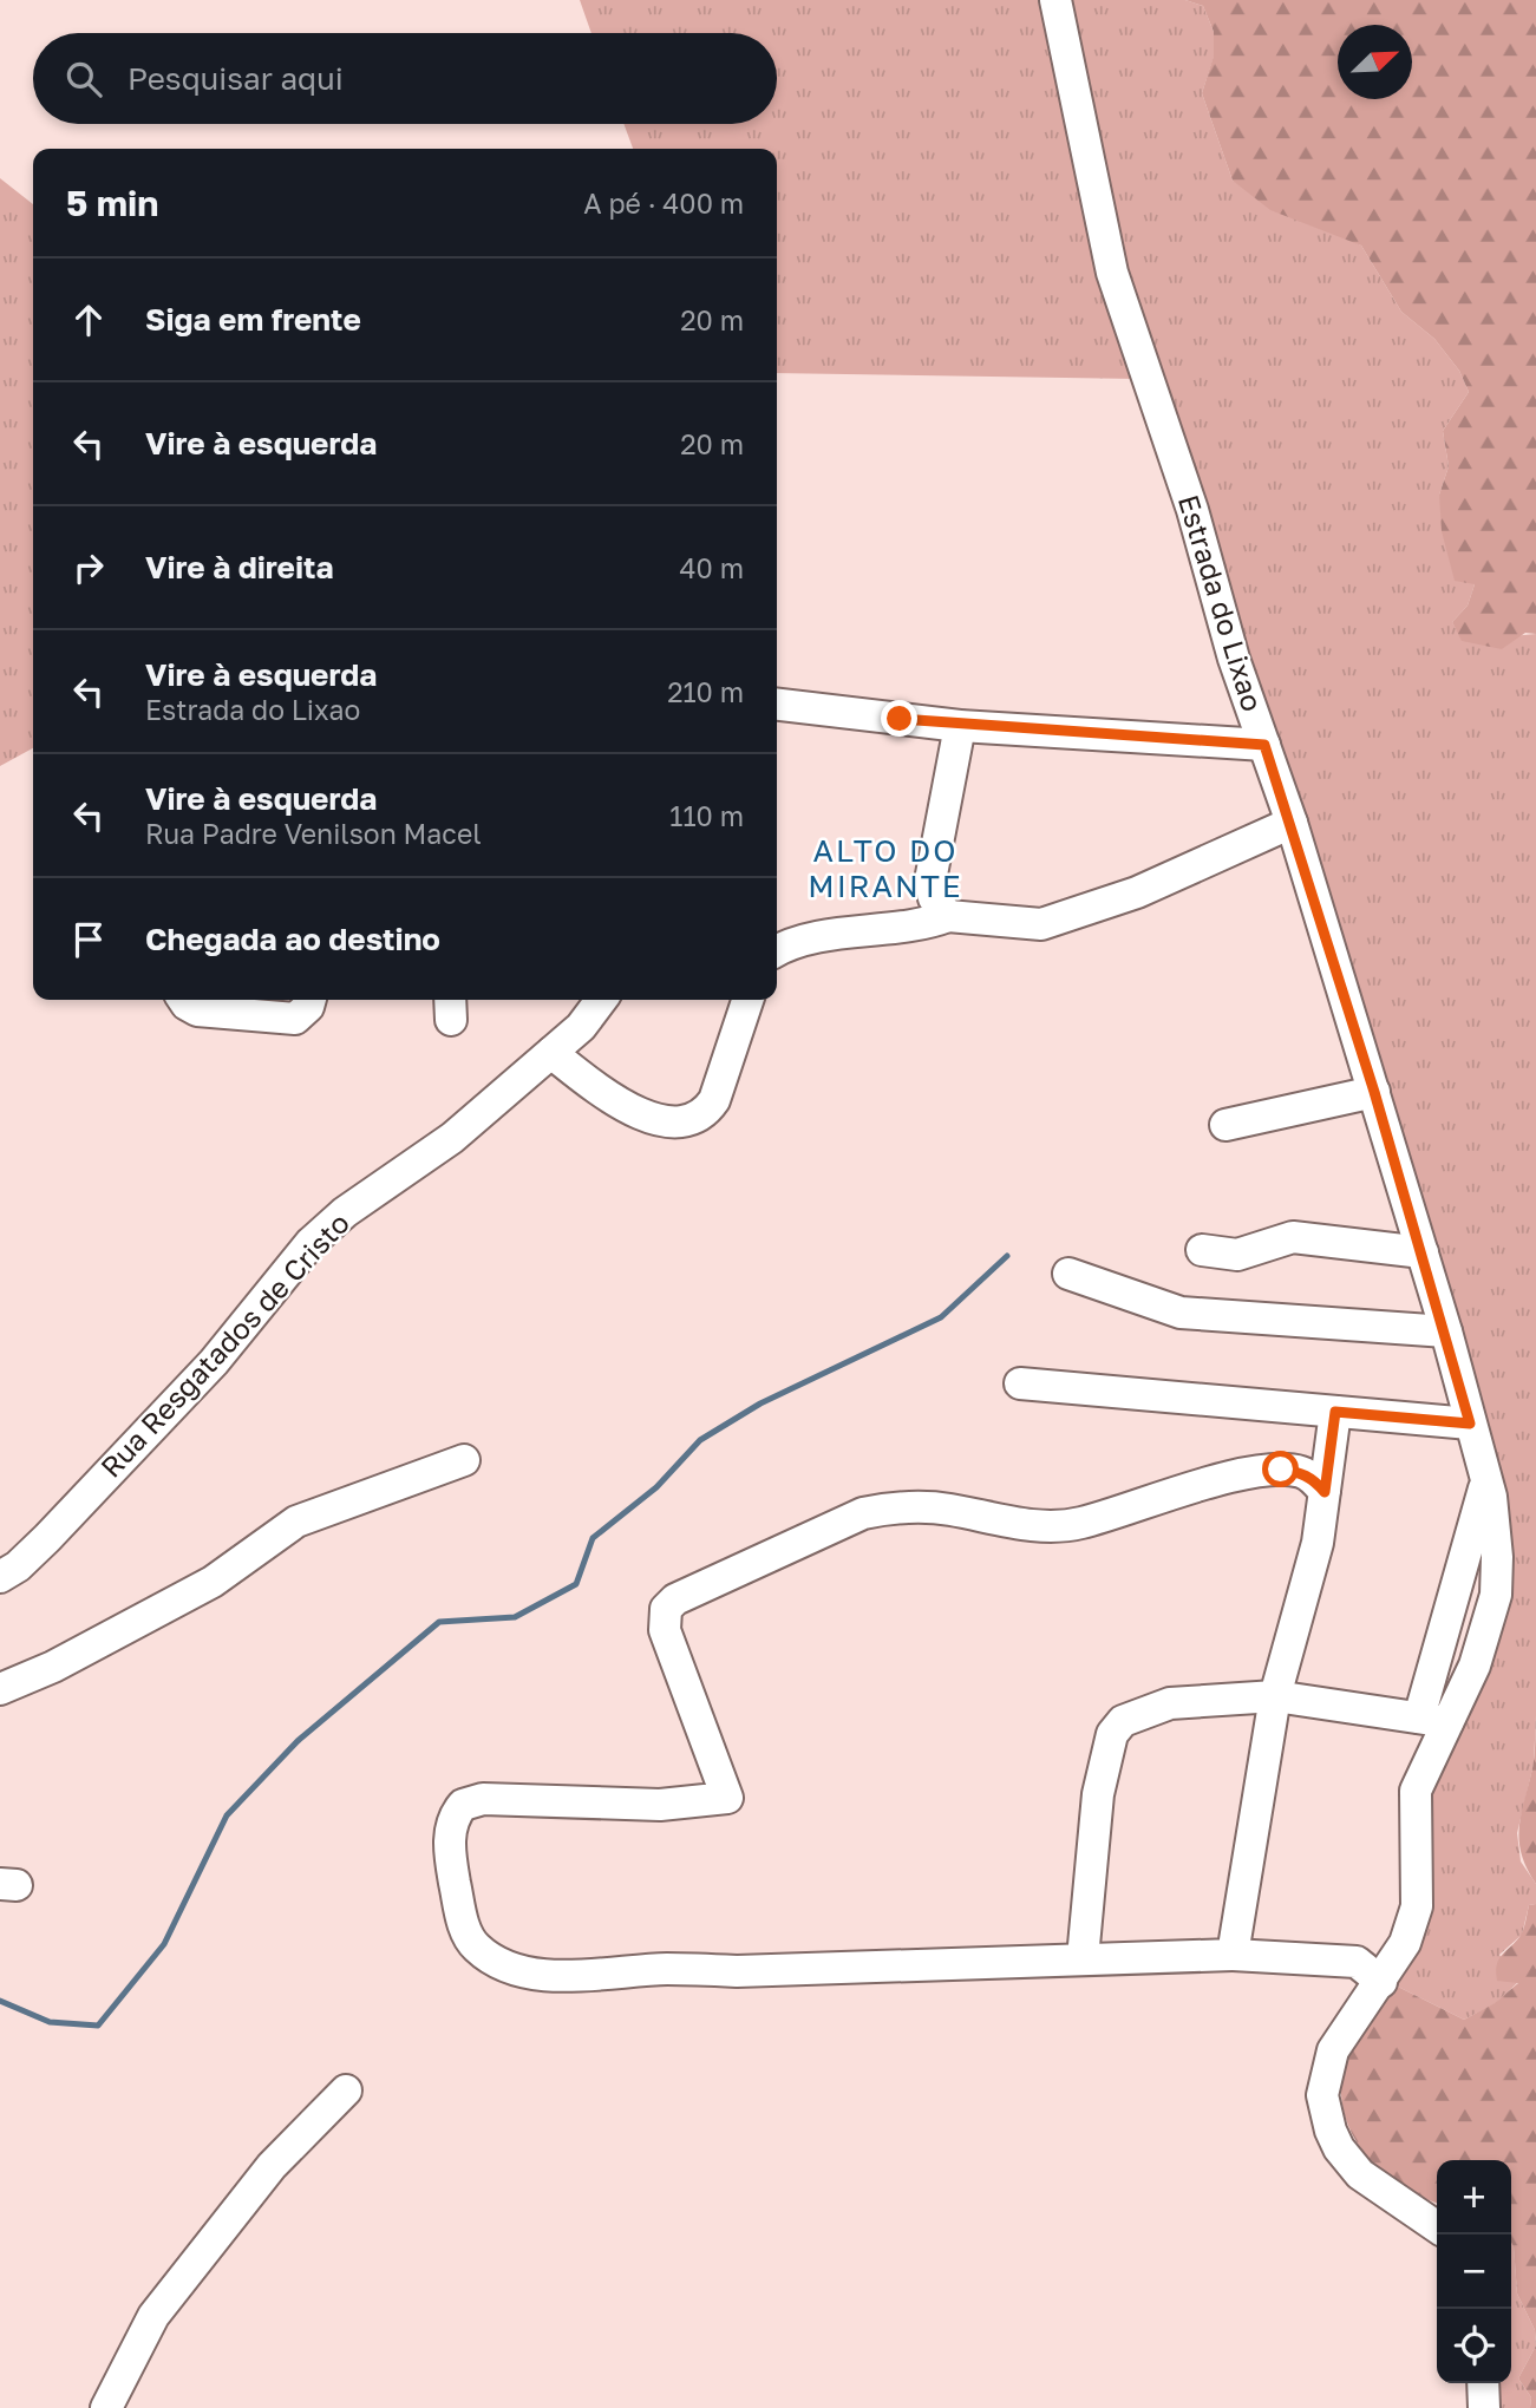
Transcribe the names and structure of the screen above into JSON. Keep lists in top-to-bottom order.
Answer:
{
  "streets": {
    "street": ["Estrada do Lixao", "Rua Resgatados de Cristo"]
  },
  "districts": ["ALTO DO MIRANTE"],
  "north": "top right",
  "page": {
    "search": "Pesquisar aqui",
    "heading": ["5 min", "A pé · 400 m"],
    "list": [
      ["Siga em frente", "20 m"],
      ["Vire à esquerda", "20 m"],
      ["Vire à direita", "40 m"],
      ["Vire à esquerda", "Estrada do Lixao", "210 m"],
      ["Vire à esquerda", "Rua Padre Venilson Macel", "110 m"],
      "Chegada ao destino"
    ],
    "map_buttons": ["+", "−"]
  }
}
